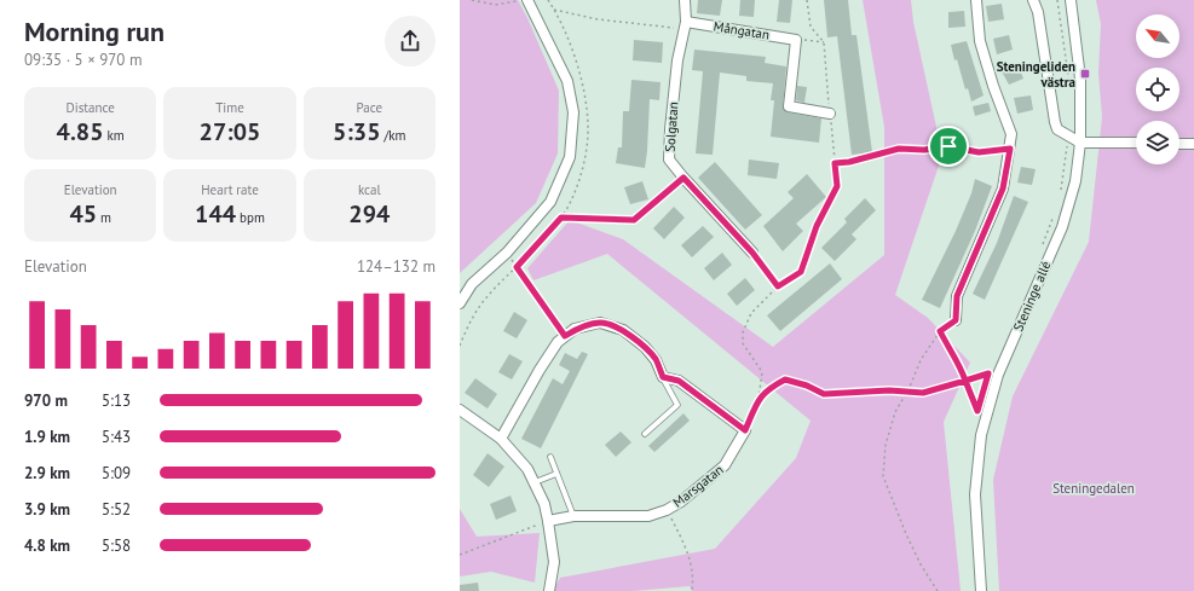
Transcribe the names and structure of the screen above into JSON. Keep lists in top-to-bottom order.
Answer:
{
  "streets": {
    "street": [
      "Mångatan",
      "Solgatan",
      "Steninge allé",
      "Marsgatan"
    ]
  },
  "crossings": [
    ["Mångatan", "Solgatan"]
  ],
  "parks": ["Steningedalen"],
  "places": {
    "transit": ["Steningeliden västra"]
  },
  "north": "top left",
  "page": {
    "heading": ["Morning run", "09:35 · 5 × 970 m"],
    "stats": [
      ["Distance", "4.85 km"],
      ["Time", "27:05"],
      ["Pace", "5:35 /km"],
      ["Elevation", "45 m"],
      ["Heart rate", "144 bpm"],
      ["kcal", "294"]
    ],
    "chart": ["Elevation", "124–132 m"],
    "list": [
      {
        "name": "970 m",
        "note": "5:13"
      },
      {
        "name": "1.9 km",
        "note": "5:43"
      },
      {
        "name": "2.9 km",
        "note": "5:09"
      },
      {
        "name": "3.9 km",
        "note": "5:52"
      },
      {
        "name": "4.8 km",
        "note": "5:58"
      }
    ]
  }
}
